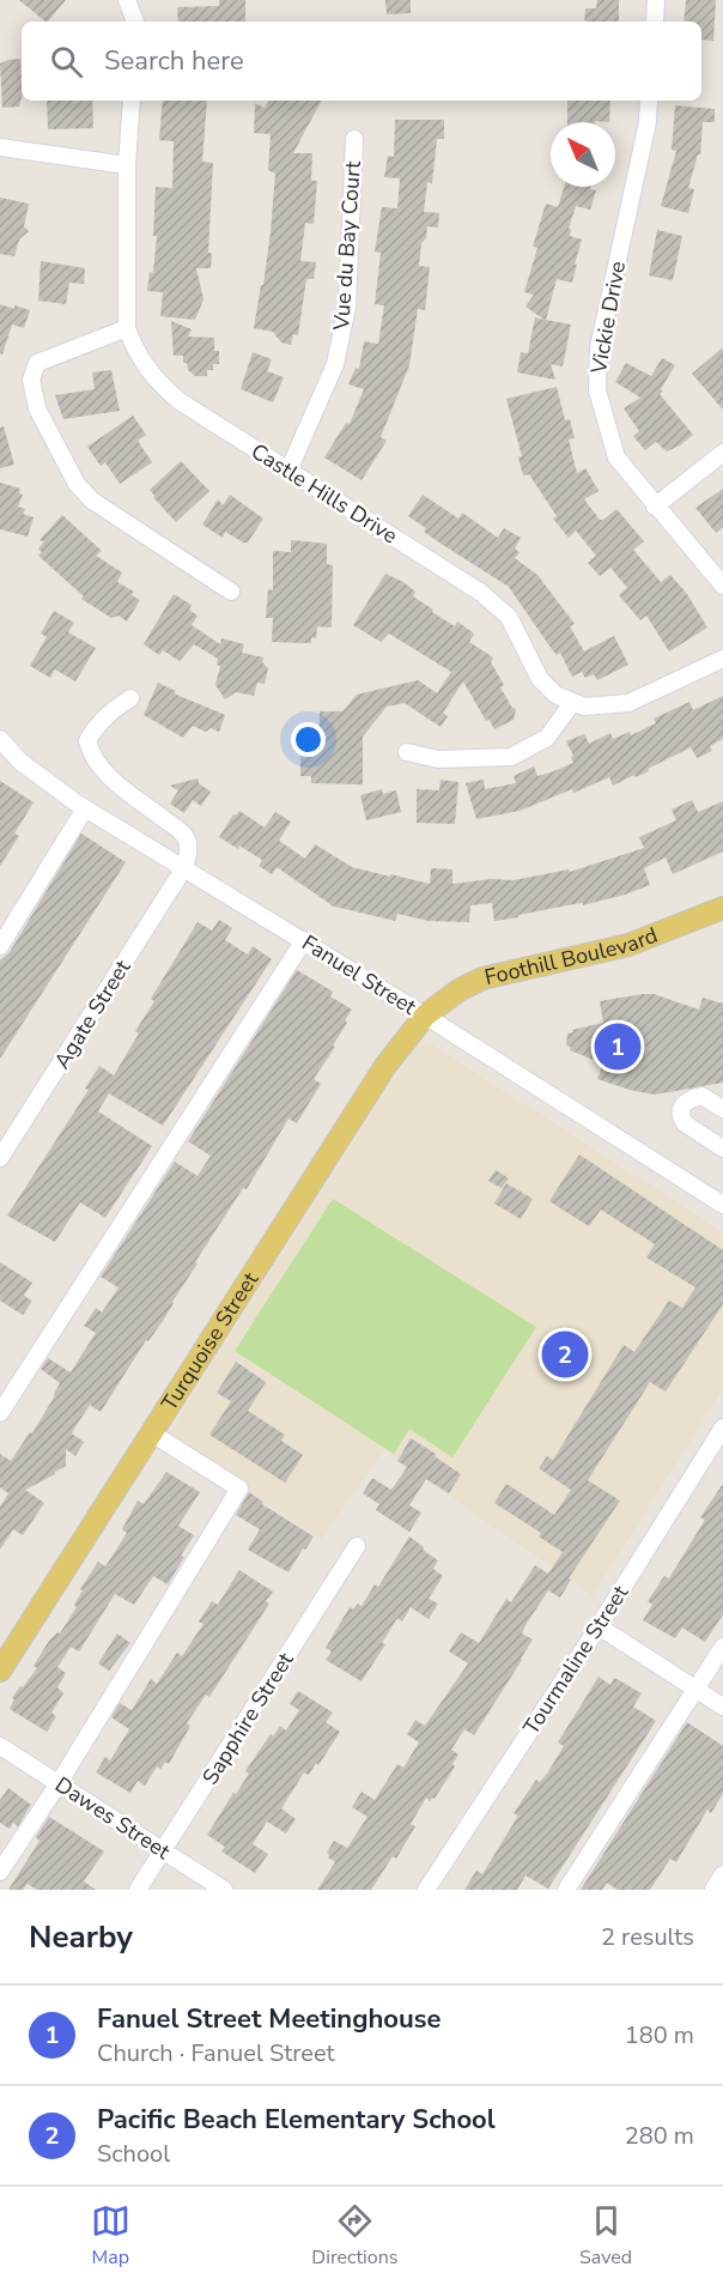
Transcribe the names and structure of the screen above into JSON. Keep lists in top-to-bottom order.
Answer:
{
  "streets": {
    "main road": ["Foothill Boulevard", "Turquoise Street"],
    "street": [
      "Vue du Bay Court",
      "Vickie Drive",
      "Castle Hills Drive",
      "Fanuel Street",
      "Agate Street",
      "Tourmaline Street",
      "Sapphire Street",
      "Dawes Street"
    ]
  },
  "crossings": [
    ["Vue du Bay Court", "Castle Hills Drive"],
    ["Foothill Boulevard", "Fanuel Street"],
    ["Foothill Boulevard", "Turquoise Street"],
    ["Fanuel Street", "Agate Street"],
    ["Fanuel Street", "Turquoise Street"],
    ["Sapphire Street", "Dawes Street"]
  ],
  "north": "top left",
  "page": {
    "search": "Search here",
    "pins": ["1", "2"],
    "heading": ["Nearby", "2 results"],
    "list": [
      {
        "mark": "1",
        "name": "Fanuel Street Meetinghouse",
        "note": "Church · Fanuel Street",
        "value": "180 m"
      },
      {
        "mark": "2",
        "name": "Pacific Beach Elementary School",
        "note": "School",
        "value": "280 m"
      }
    ],
    "nav": ["Map", "Directions", "Saved"]
  }
}
